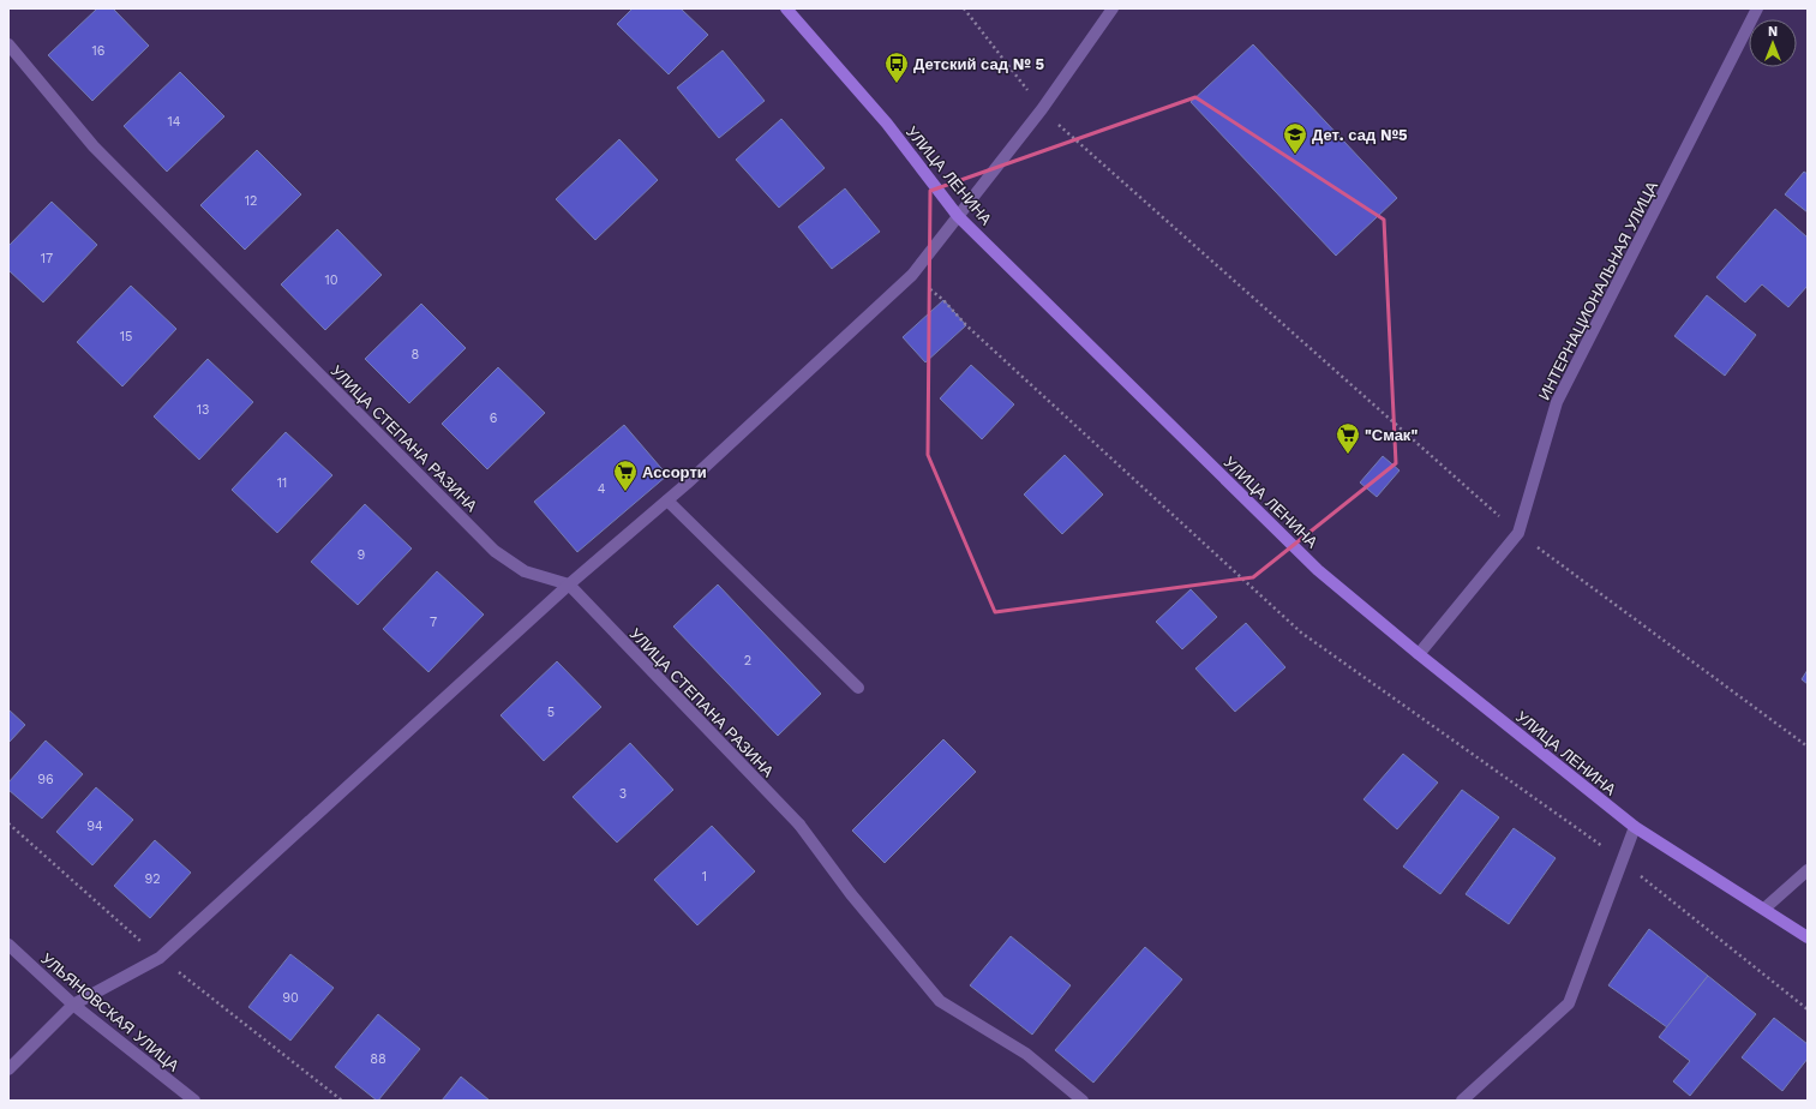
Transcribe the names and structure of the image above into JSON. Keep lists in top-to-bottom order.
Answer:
{
  "streets": {
    "main road": ["УЛИЦА ЛЕНИНА"],
    "street": ["ИНТЕРНАЦИОНАЛЬНАЯ УЛИЦА", "УЛИЦА СТЕПАНА РАЗИНА", "УЛЬЯНОВСКАЯ УЛИЦА"]
  },
  "crossings": [
    ["УЛИЦА ЛЕНИНА", "ИНТЕРНАЦИОНАЛЬНАЯ УЛИЦА"]
  ],
  "places": {
    "bus stop": ["Детский сад № 5"],
    "school or university": ["Дет. сад №5"],
    "supermarket": ["\"Смак\"", "Ассорти"]
  },
  "house_numbers": [
    "16",
    "14",
    "12",
    "17",
    "10",
    "15",
    "8",
    "13",
    "6",
    "11",
    "4",
    "9",
    "7",
    "2",
    "5",
    "96",
    "3",
    "94",
    "1",
    "92",
    "90",
    "88"
  ],
  "north": "top"
}
